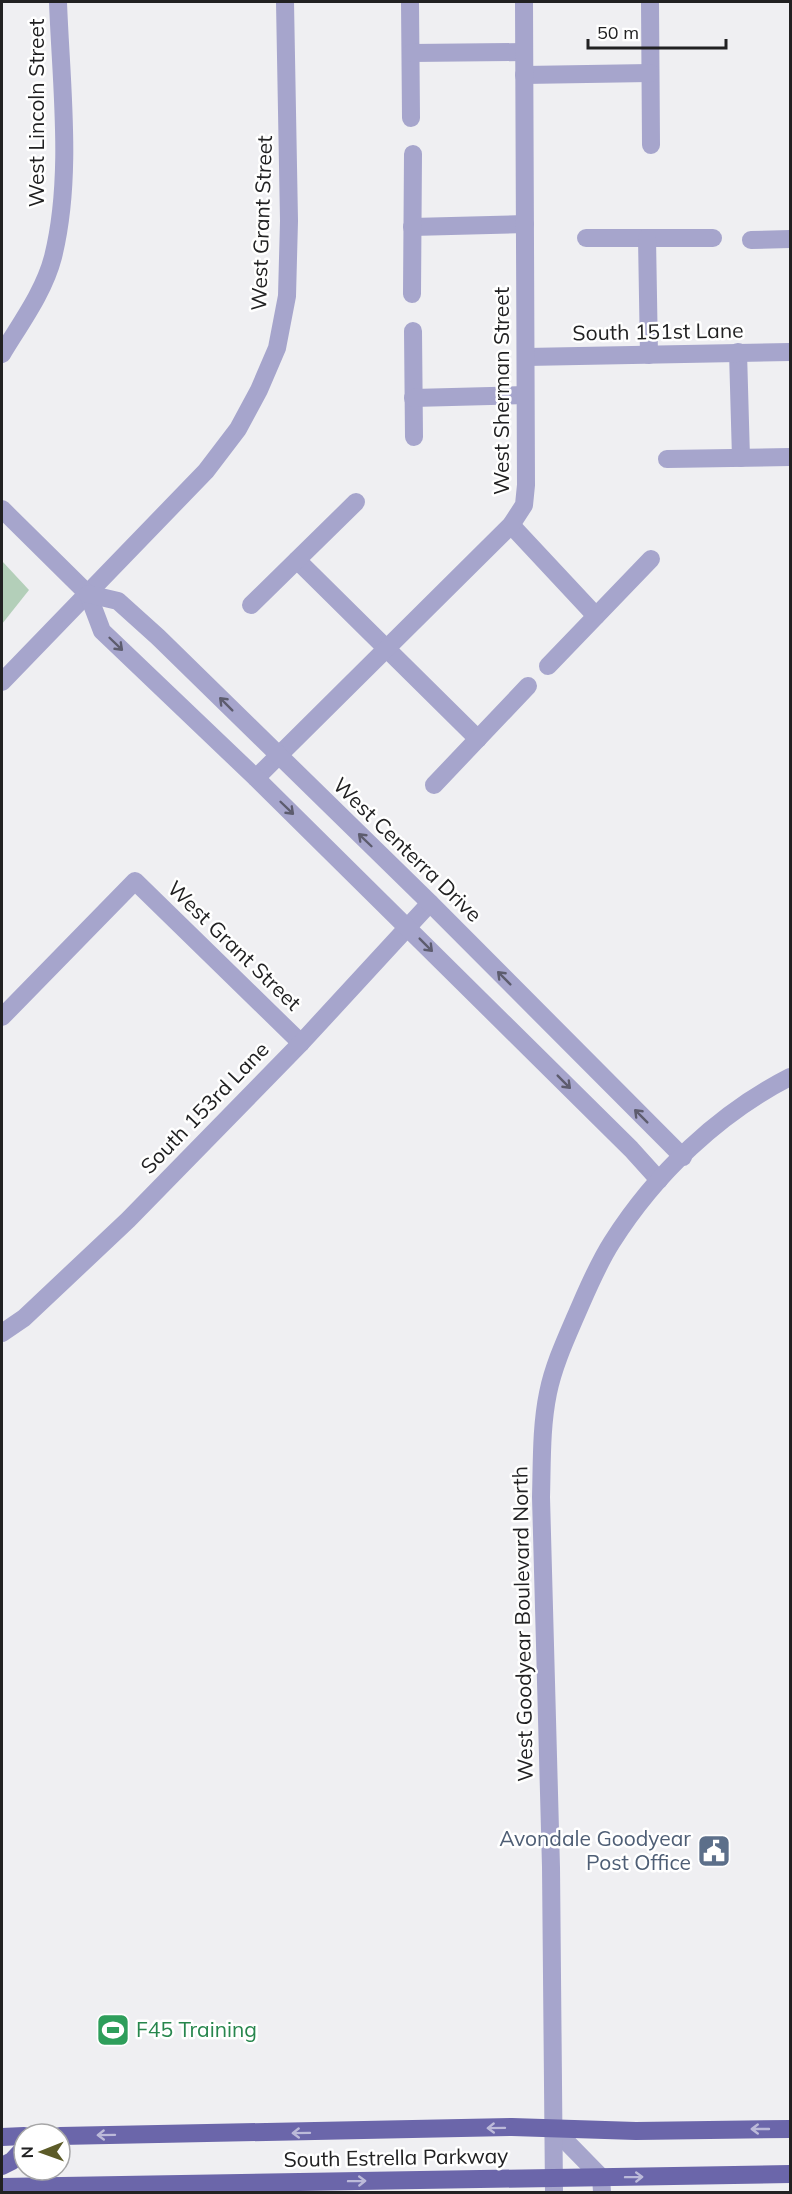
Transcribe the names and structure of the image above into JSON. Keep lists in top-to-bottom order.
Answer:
{
  "streets": {
    "main road": ["South Estrella Parkway"],
    "street": [
      "West Lincoln Street",
      "West Grant Street",
      "South 151st Lane",
      "West Sherman Street",
      "West Centerra Drive",
      "South 153rd Lane",
      "West Goodyear Boulevard North"
    ]
  },
  "crossings": [
    ["West Grant Street", "West Centerra Drive"],
    ["West Grant Street", "South 153rd Lane"],
    ["South 151st Lane", "West Sherman Street"],
    ["West Sherman Street", "West Centerra Drive"],
    ["West Centerra Drive", "South 153rd Lane"],
    ["West Centerra Drive", "West Goodyear Boulevard North"],
    ["West Goodyear Boulevard North", "South Estrella Parkway"]
  ],
  "places": {
    "public building": ["Avondale Goodyear Post Office"],
    "sports": ["F45 Training"]
  },
  "scale_bar": "50 m",
  "north": "left"
}
